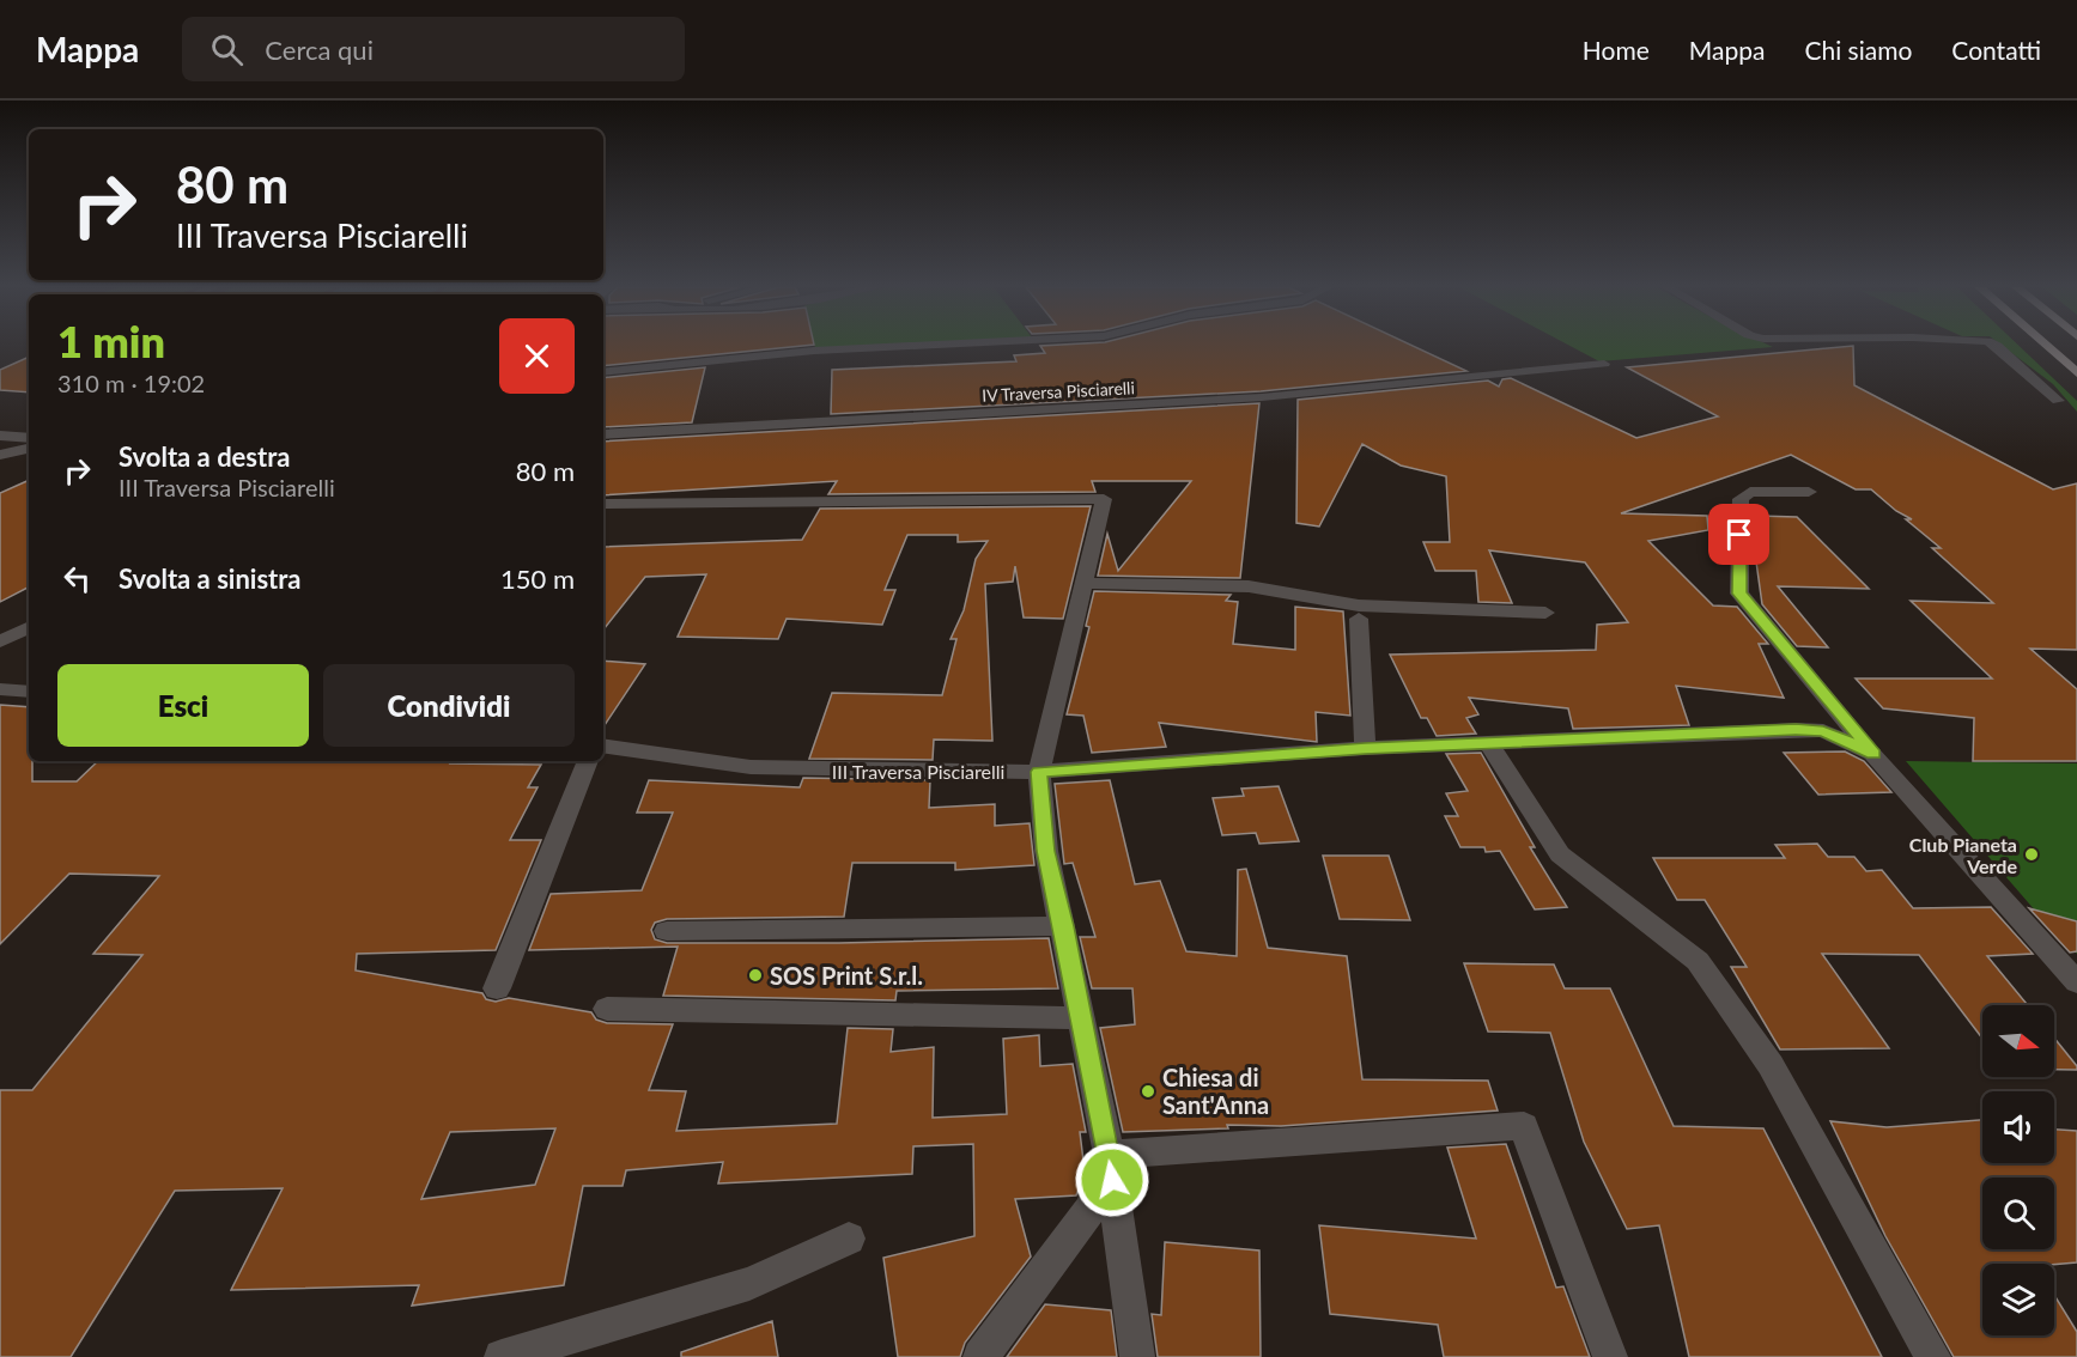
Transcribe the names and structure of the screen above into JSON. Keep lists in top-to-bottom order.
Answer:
{
  "streets": {
    "street": ["IV Traversa Pisciarelli", "III Traversa Pisciarelli"]
  },
  "places": ["Club Pianeta Verde", "SOS Print S.r.l.", "Chiesa di Sant'Anna"],
  "north": "right",
  "page": {
    "header": "Mappa",
    "search": "Cerca qui",
    "nav": [
      "Home",
      "Mappa",
      "Chi siamo",
      "Contatti"
    ],
    "turn": ["80 m", "III Traversa Pisciarelli"],
    "heading": ["1 min", "310 m · 19:02"],
    "list": [
      {
        "name": "Svolta a destra",
        "note": "III Traversa Pisciarelli",
        "value": "80 m"
      },
      {
        "name": "Svolta a sinistra",
        "value": "150 m"
      }
    ],
    "buttons": ["Esci", "Condividi"]
  }
}
